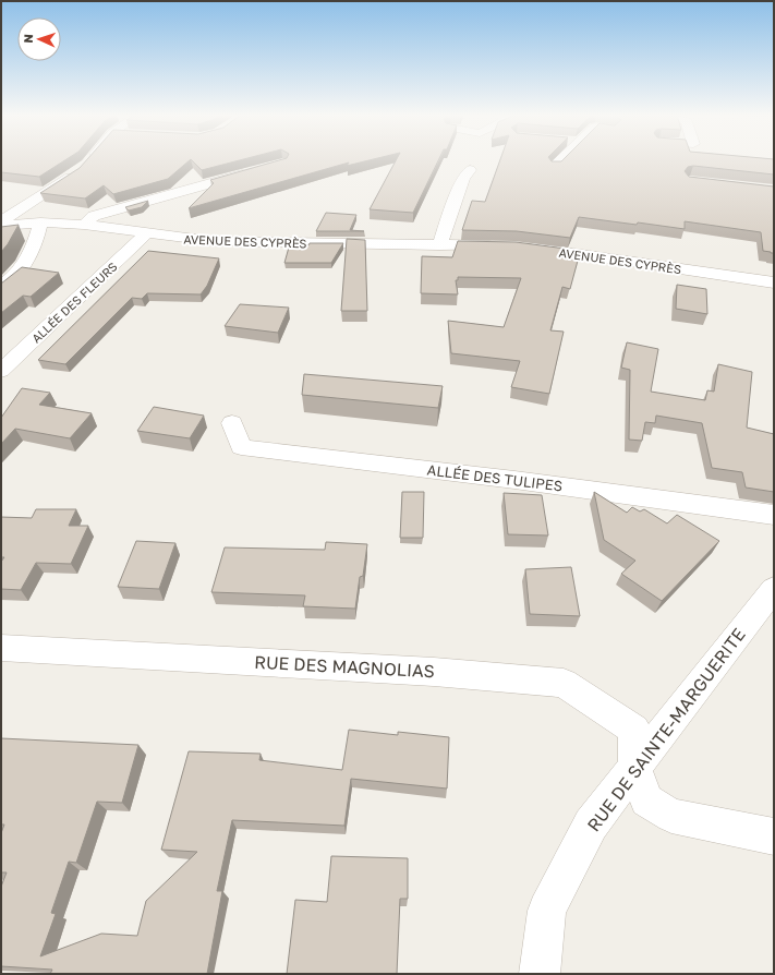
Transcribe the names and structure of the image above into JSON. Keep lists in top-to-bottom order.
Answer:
{
  "streets": {
    "street": [
      "AVENUE DES CYPRÈS",
      "ALLÉE DES FLEURS",
      "ALLÉE DES TULIPES",
      "RUE DES MAGNOLIAS",
      "RUE DE SAINTE-MARGUERITE"
    ]
  },
  "crossings": [
    ["AVENUE DES CYPRÈS", "ALLÉE DES FLEURS"],
    ["RUE DES MAGNOLIAS", "RUE DE SAINTE-MARGUERITE"]
  ],
  "north": "left"
}
